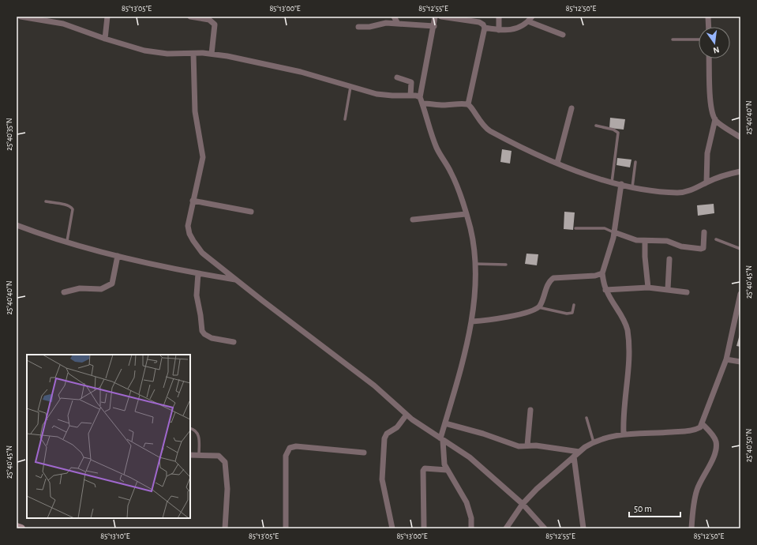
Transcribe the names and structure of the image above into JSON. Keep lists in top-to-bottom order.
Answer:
{
  "scale_bar": "50 m",
  "north": "bottom",
  "coordinates": [
    "85°13'05\"E",
    "85°13'00\"E",
    "85°12'55\"E",
    "85°12'50\"E",
    "25°40'40\"N",
    "25°40'35\"N",
    "25°40'45\"N",
    "25°40'50\"N",
    "85°13'10\"E"
  ]
}
